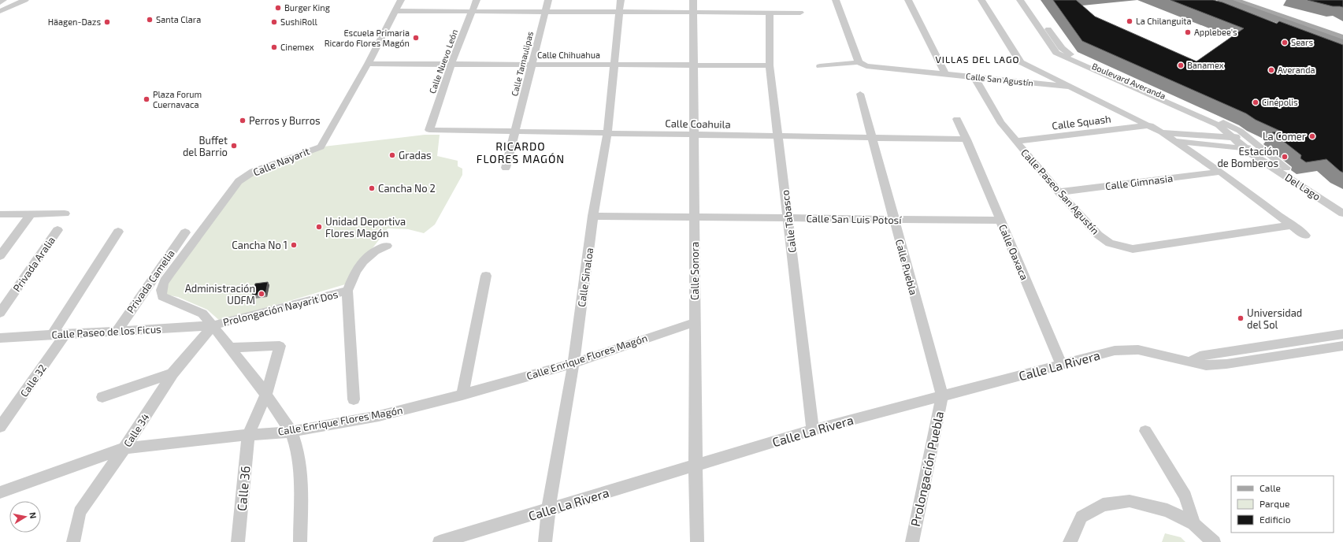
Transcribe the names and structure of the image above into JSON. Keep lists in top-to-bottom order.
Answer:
{
  "streets": {
    "street": [
      "Calle Chihuahua",
      "Calle Nuevo León",
      "Calle Tamaulipas",
      "Calle San Agustín",
      "Boulevard Averanda",
      "Calle Squash",
      "Calle Coahuila",
      "Calle Nayarit",
      "Calle Gimnasia",
      "Del Lago",
      "Calle Paseo San Agustín",
      "Calle San Luis Potosí",
      "Calle Tabasco",
      "Calle Oaxaca",
      "Privada Aralia",
      "Calle Puebla",
      "Calle Sonora",
      "Calle Sinaloa",
      "Privada Camelia",
      "Prolongación Nayarit Dos",
      "Calle Paseo de los Ficus",
      "Calle Enrique Flores Magón",
      "Calle La Rivera",
      "Calle 32",
      "Calle 34",
      "Prolongación Puebla",
      "Calle 36"
    ]
  },
  "crossings": [
    ["Calle Chihuahua", "Calle Nuevo León"],
    ["Calle Chihuahua", "Calle Tamaulipas"],
    ["Calle Chihuahua", "Calle Nayarit"],
    ["Calle Chihuahua", "Calle Tabasco"],
    ["Calle Chihuahua", "Calle Sonora"],
    ["Calle Chihuahua", "Calle Sinaloa"],
    ["Calle Nuevo León", "Calle Coahuila"],
    ["Calle Tamaulipas", "Calle Coahuila"],
    ["Calle San Agustín", "Calle Paseo San Agustín"],
    ["Boulevard Averanda", "Del Lago"],
    ["Calle Squash", "Calle Paseo San Agustín"],
    ["Calle Coahuila", "Calle Tabasco"],
    ["Calle Coahuila", "Calle Oaxaca"],
    ["Calle Coahuila", "Calle Puebla"],
    ["Calle Coahuila", "Calle Sonora"],
    ["Calle Coahuila", "Calle Sinaloa"],
    ["Calle Nayarit", "Prolongación Nayarit Dos"],
    ["Calle Nayarit", "Calle Paseo de los Ficus"],
    ["Calle Nayarit", "Calle 34"],
    ["Calle Gimnasia", "Calle Paseo San Agustín"],
    ["Calle San Luis Potosí", "Calle Tabasco"],
    ["Calle San Luis Potosí", "Calle Oaxaca"],
    ["Calle San Luis Potosí", "Calle Puebla"],
    ["Calle San Luis Potosí", "Calle Sonora"],
    ["Calle San Luis Potosí", "Calle Sinaloa"],
    ["Calle Tabasco", "Calle La Rivera"],
    ["Calle Oaxaca", "Calle La Rivera"],
    ["Calle Puebla", "Calle La Rivera"],
    ["Calle Puebla", "Prolongación Puebla"],
    ["Calle Sonora", "Calle Enrique Flores Magón"],
    ["Calle Sonora", "Calle La Rivera"],
    ["Calle Sinaloa", "Calle Enrique Flores Magón"],
    ["Calle Sinaloa", "Calle La Rivera"],
    ["Privada Camelia", "Calle Paseo de los Ficus"],
    ["Prolongación Nayarit Dos", "Calle Paseo de los Ficus"],
    ["Prolongación Nayarit Dos", "Calle 34"],
    ["Calle Paseo de los Ficus", "Calle 32"],
    ["Calle Paseo de los Ficus", "Calle 34"],
    ["Calle Enrique Flores Magón", "Calle 34"],
    ["Calle Enrique Flores Magón", "Calle 36"],
    ["Calle La Rivera", "Prolongación Puebla"]
  ],
  "districts": ["VILLAS DEL LAGO", "RICARDO FLORES MAGÓN"],
  "places": [
    "Burger King",
    "Santa Clara",
    "La Chilanguita",
    "Häagen-Dazs",
    "SushiRoll",
    "Applebee's",
    "Escuela Primaria Ricardo Flores Magón",
    "Sears",
    "Cinemex",
    "Banamex",
    "Averanda",
    "Plaza Forum Cuernavaca",
    "Cinépolis",
    "Perros y Burros",
    "La Comer",
    "Buffet del Barrio",
    "Gradas",
    "Estación de Bomberos",
    "Cancha No 2",
    "Unidad Deportiva Flores Magón",
    "Cancha No 1",
    "Administración UDFM",
    "Universidad del Sol"
  ],
  "legend": ["Calle", "Parque", "Edificio"],
  "north": "right"
}
